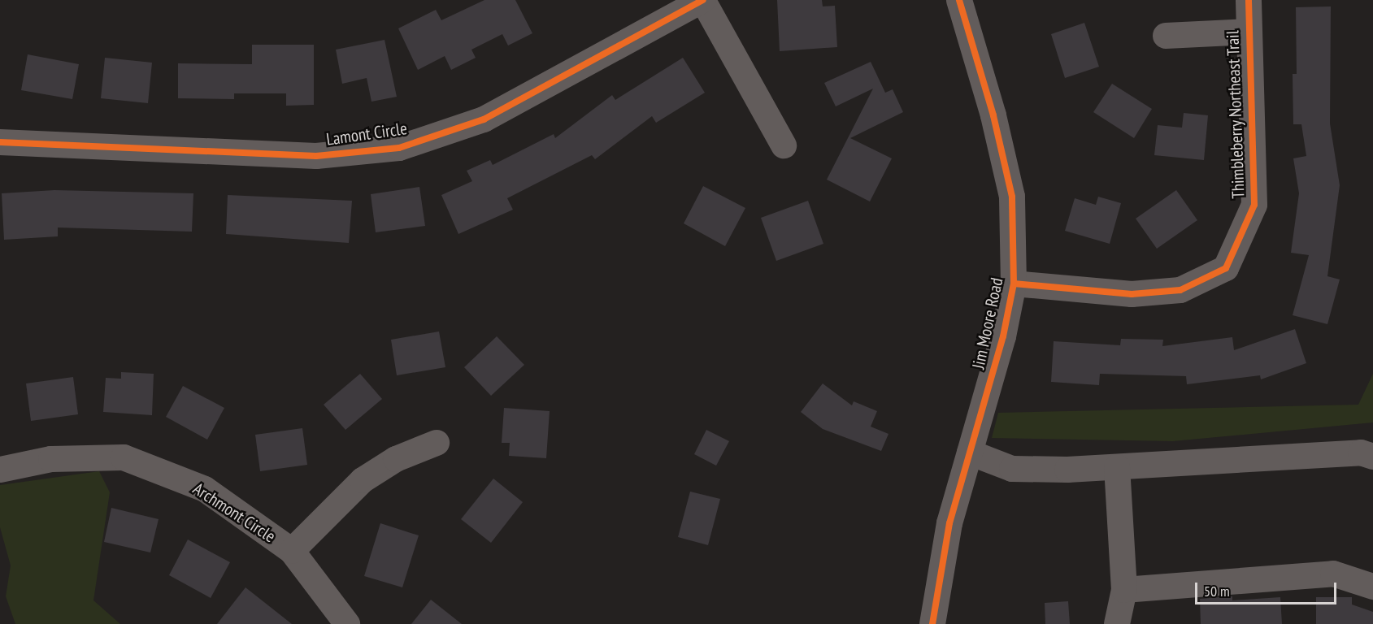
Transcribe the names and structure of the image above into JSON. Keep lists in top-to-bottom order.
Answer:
{
  "streets": {
    "street": [
      "Thimbleberry Northeast Trail",
      "Lamont Circle",
      "Jim Moore Road",
      "Archmont Circle"
    ]
  },
  "crossings": [
    ["Thimbleberry Northeast Trail", "Jim Moore Road"]
  ],
  "scale_bar": "50 m"
}
